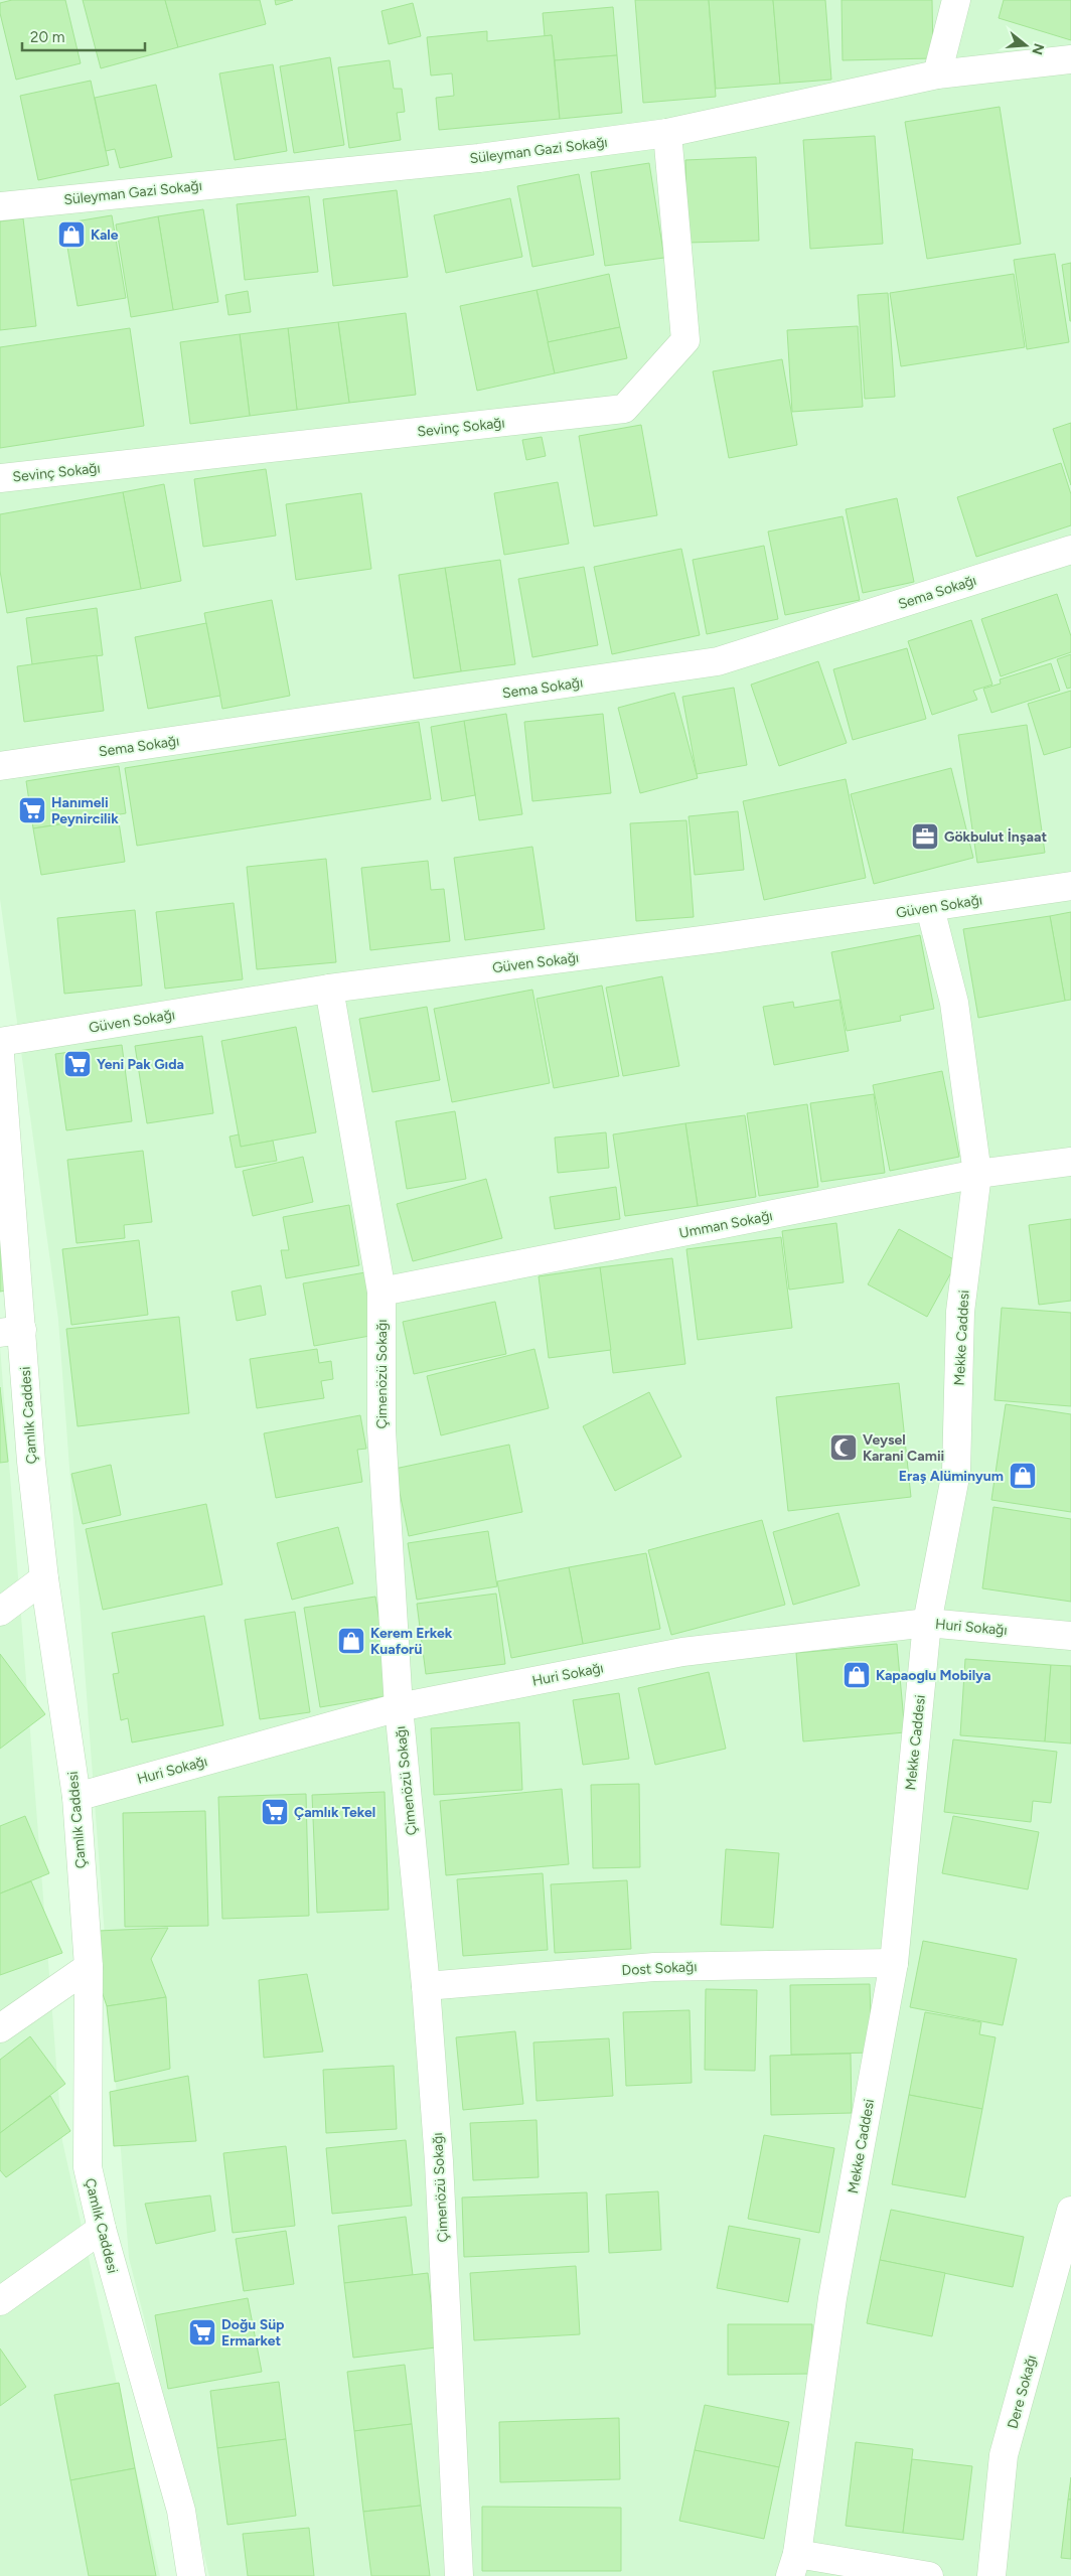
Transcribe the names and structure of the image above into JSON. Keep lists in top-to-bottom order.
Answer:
{
  "streets": {
    "street": [
      "Süleyman Gazi Sokağı",
      "Sevinç Sokağı",
      "Sema Sokağı",
      "Güven Sokağı",
      "Umman Sokağı",
      "Mekke Caddesi",
      "Çimenözü Sokağı",
      "Çamlık Caddesi",
      "Huri Sokağı",
      "Dost Sokağı",
      "Dere Sokağı"
    ]
  },
  "crossings": [
    ["Süleyman Gazi Sokağı", "Sevinç Sokağı"],
    ["Güven Sokağı", "Mekke Caddesi"],
    ["Güven Sokağı", "Çimenözü Sokağı"],
    ["Umman Sokağı", "Mekke Caddesi"],
    ["Umman Sokağı", "Çimenözü Sokağı"],
    ["Mekke Caddesi", "Huri Sokağı"],
    ["Mekke Caddesi", "Dost Sokağı"],
    ["Çimenözü Sokağı", "Huri Sokağı"],
    ["Çimenözü Sokağı", "Dost Sokağı"],
    ["Çamlık Caddesi", "Huri Sokağı"]
  ],
  "places": {
    "shop": [
      "Kale",
      "Eraş Alüminyum",
      "Kerem Erkek Kuaforü",
      "Kapaoglu Mobilya"
    ],
    "supermarket": [
      "Hanımeli Peynircilik",
      "Yeni Pak Gıda",
      "Çamlık Tekel",
      "Doğu Süp Ermarket"
    ],
    "office": ["Gökbulut İnşaat"],
    "mosque": ["Veysel Karani Camii"]
  },
  "scale_bar": "20 m",
  "north": "right"
}
